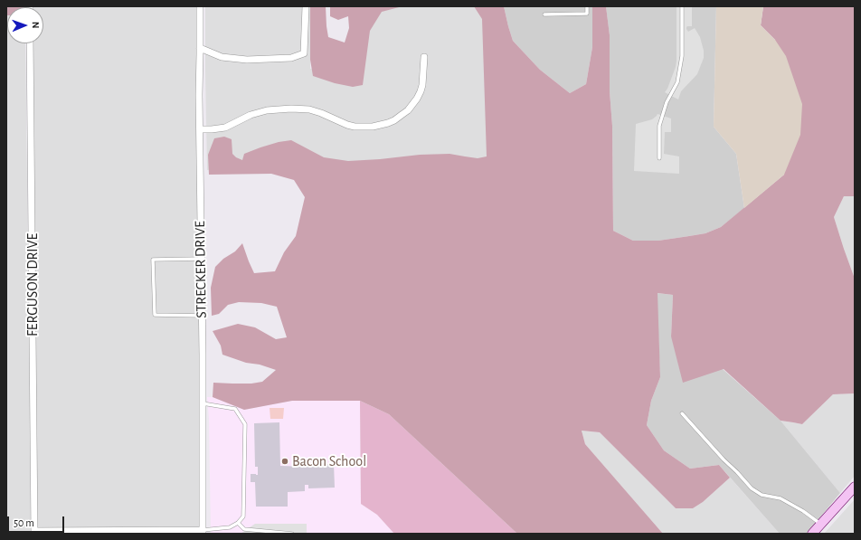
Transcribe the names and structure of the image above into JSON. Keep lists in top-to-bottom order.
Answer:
{
  "streets": {
    "street": ["STRECKER DRIVE", "FERGUSON DRIVE"]
  },
  "places": ["Bacon School"],
  "scale_bar": "50 m",
  "north": "right"
}
